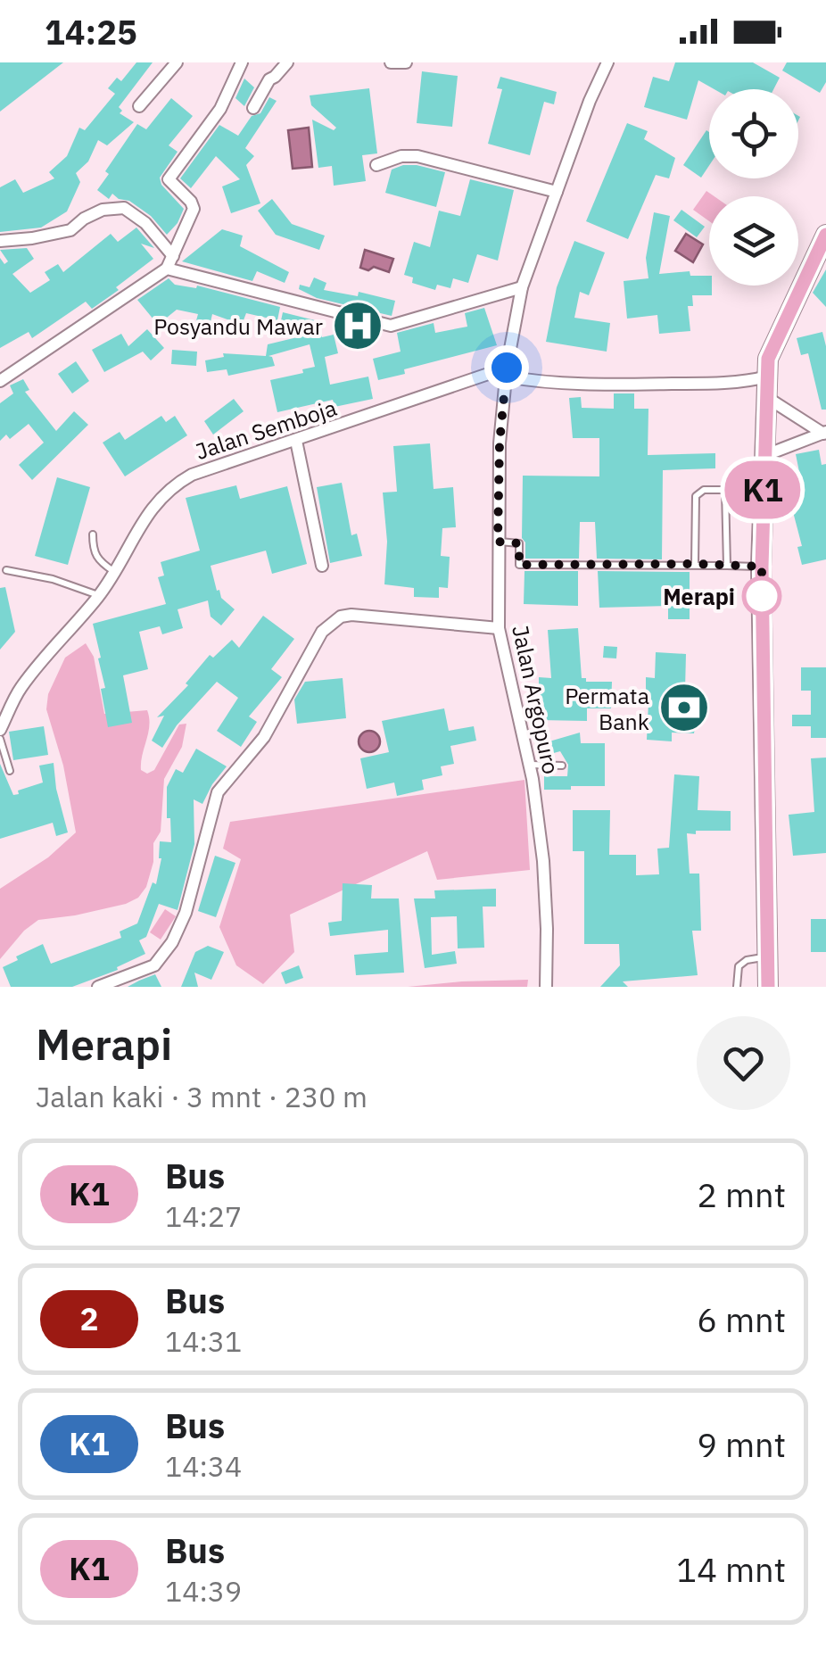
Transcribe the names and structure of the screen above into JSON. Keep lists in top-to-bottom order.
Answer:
{
  "streets": {
    "street": ["Jalan Semboja", "Jalan Argopuro"]
  },
  "crossings": [
    ["Jalan Semboja", "Jalan Argopuro"]
  ],
  "places": {
    "hospital": ["Posyandu Mawar"],
    "other": ["Merapi"],
    "bank": ["Permata Bank"]
  },
  "lines": ["bus line K1"],
  "page": {
    "status": "14:25",
    "on_map": "K1",
    "heading": ["Merapi", "Jalan kaki · 3 mnt · 230 m"],
    "list": [
      {
        "mark": "K1",
        "name": "Bus",
        "note": "14:27",
        "value": "2 mnt"
      },
      {
        "mark": "2",
        "name": "Bus",
        "note": "14:31",
        "value": "6 mnt"
      },
      {
        "mark": "K1",
        "name": "Bus",
        "note": "14:34",
        "value": "9 mnt"
      },
      {
        "mark": "K1",
        "name": "Bus",
        "note": "14:39",
        "value": "14 mnt"
      }
    ]
  }
}
